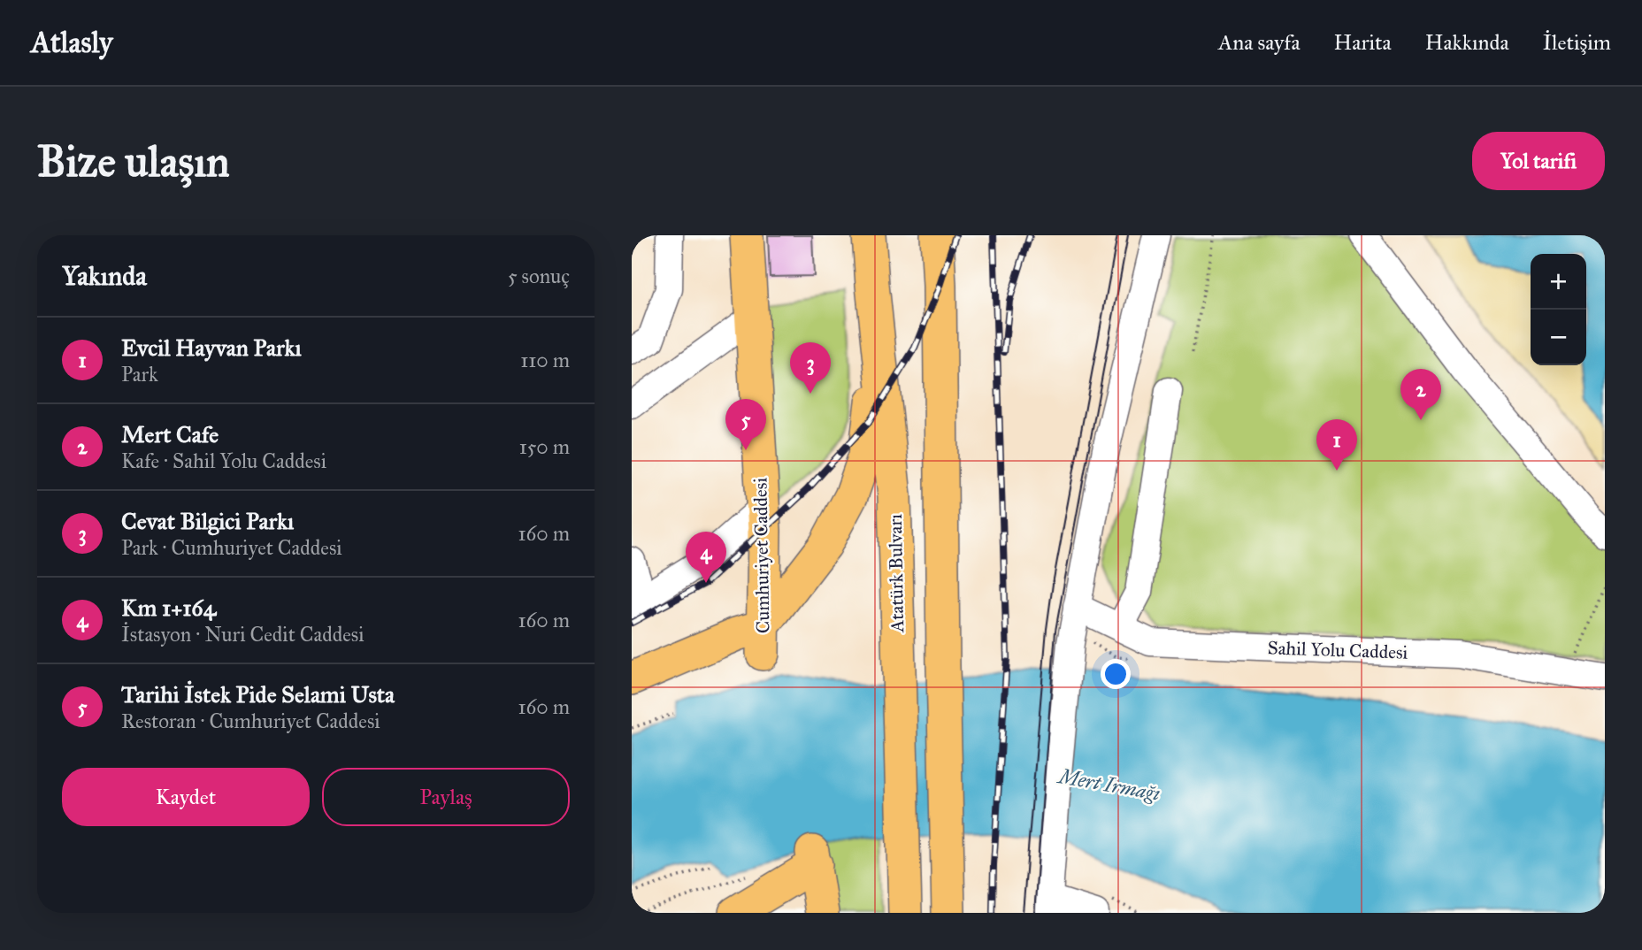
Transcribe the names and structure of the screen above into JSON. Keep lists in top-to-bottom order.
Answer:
{
  "streets": {
    "main road": ["Cumhuriyet Caddesi", "Atatürk Bulvarı"],
    "street": ["Sahil Yolu Caddesi"]
  },
  "water": ["Mert Irmağı"],
  "page": {
    "header": "Atlasly",
    "nav": [
      "Ana sayfa",
      "Harita",
      "Hakkında",
      "İletişim"
    ],
    "buttons": [
      "Yol tarifi",
      ["Kaydet", "Paylaş"]
    ],
    "title": "Bize ulaşın",
    "heading": ["Yakında", "5 sonuç"],
    "map_buttons": ["+", "−"],
    "list": [
      {
        "mark": "1",
        "name": "Evcil Hayvan Parkı",
        "note": "Park",
        "value": "110 m"
      },
      {
        "mark": "2",
        "name": "Mert Cafe",
        "note": "Kafe · Sahil Yolu Caddesi",
        "value": "150 m"
      },
      {
        "mark": "3",
        "name": "Cevat Bilgici Parkı",
        "note": "Park · Cumhuriyet Caddesi",
        "value": "160 m"
      },
      {
        "mark": "4",
        "name": "Km 1+164",
        "note": "İstasyon · Nuri Cedit Caddesi",
        "value": "160 m"
      },
      {
        "mark": "5",
        "name": "Tarihi İstek Pide Selami Usta",
        "note": "Restoran · Cumhuriyet Caddesi",
        "value": "160 m"
      }
    ],
    "pins": [
      "3",
      "2",
      "5",
      "1",
      "4"
    ]
  }
}
